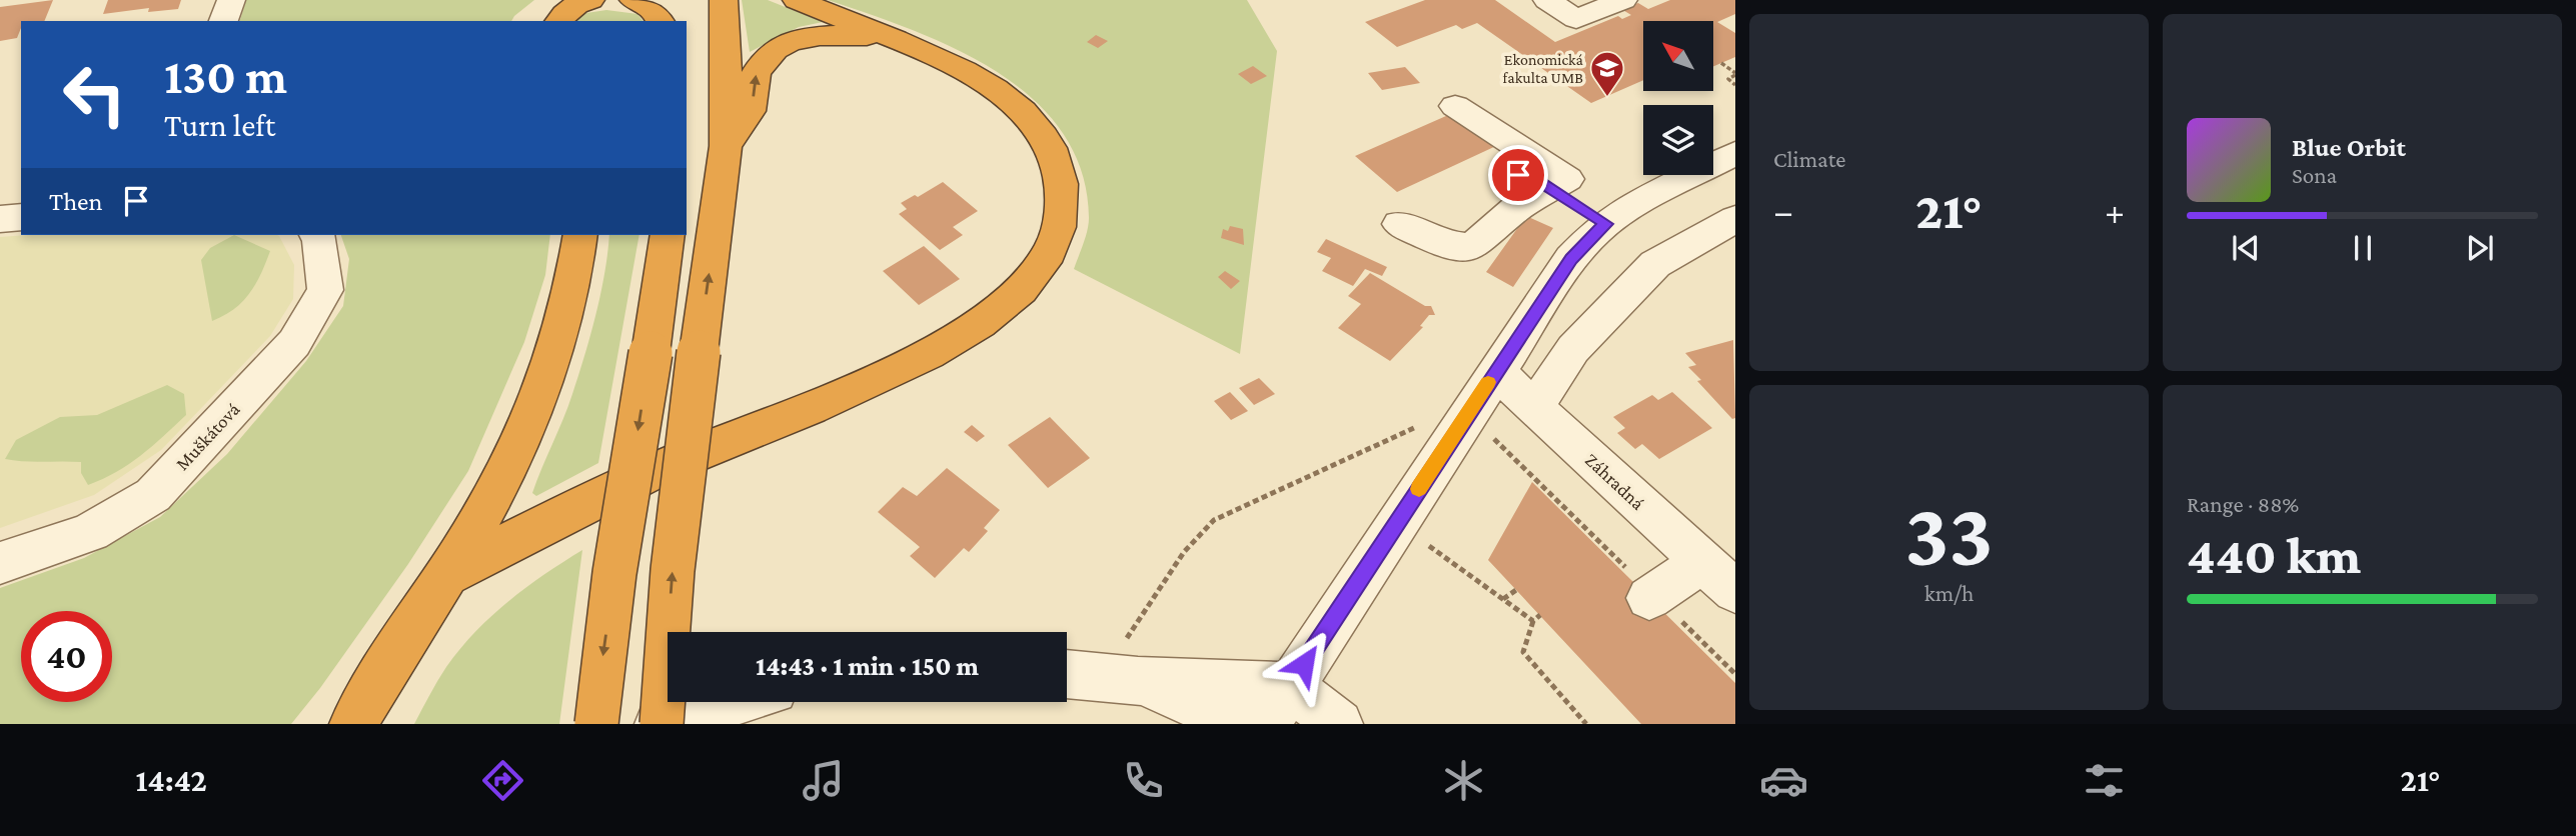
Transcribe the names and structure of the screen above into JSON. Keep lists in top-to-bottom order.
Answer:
{
  "streets": {
    "street": ["Muškátová", "Záhradná"]
  },
  "places": {
    "school or university": ["Ekonomická fakulta UMB"]
  },
  "north": "top left",
  "page": {
    "tile": [
      "Climate",
      ["33", "km/h"],
      ["Range · 88%", "440 km"]
    ],
    "turn": ["130 m", "Turn left"],
    "song": ["Blue Orbit", "Sona"],
    "then": "Then",
    "heat": ["−", "21°", "+"],
    "limit": "40",
    "trip": "14:43 · 1 min · 150 m",
    "tabs": ["14:42", "21°"]
  }
}
